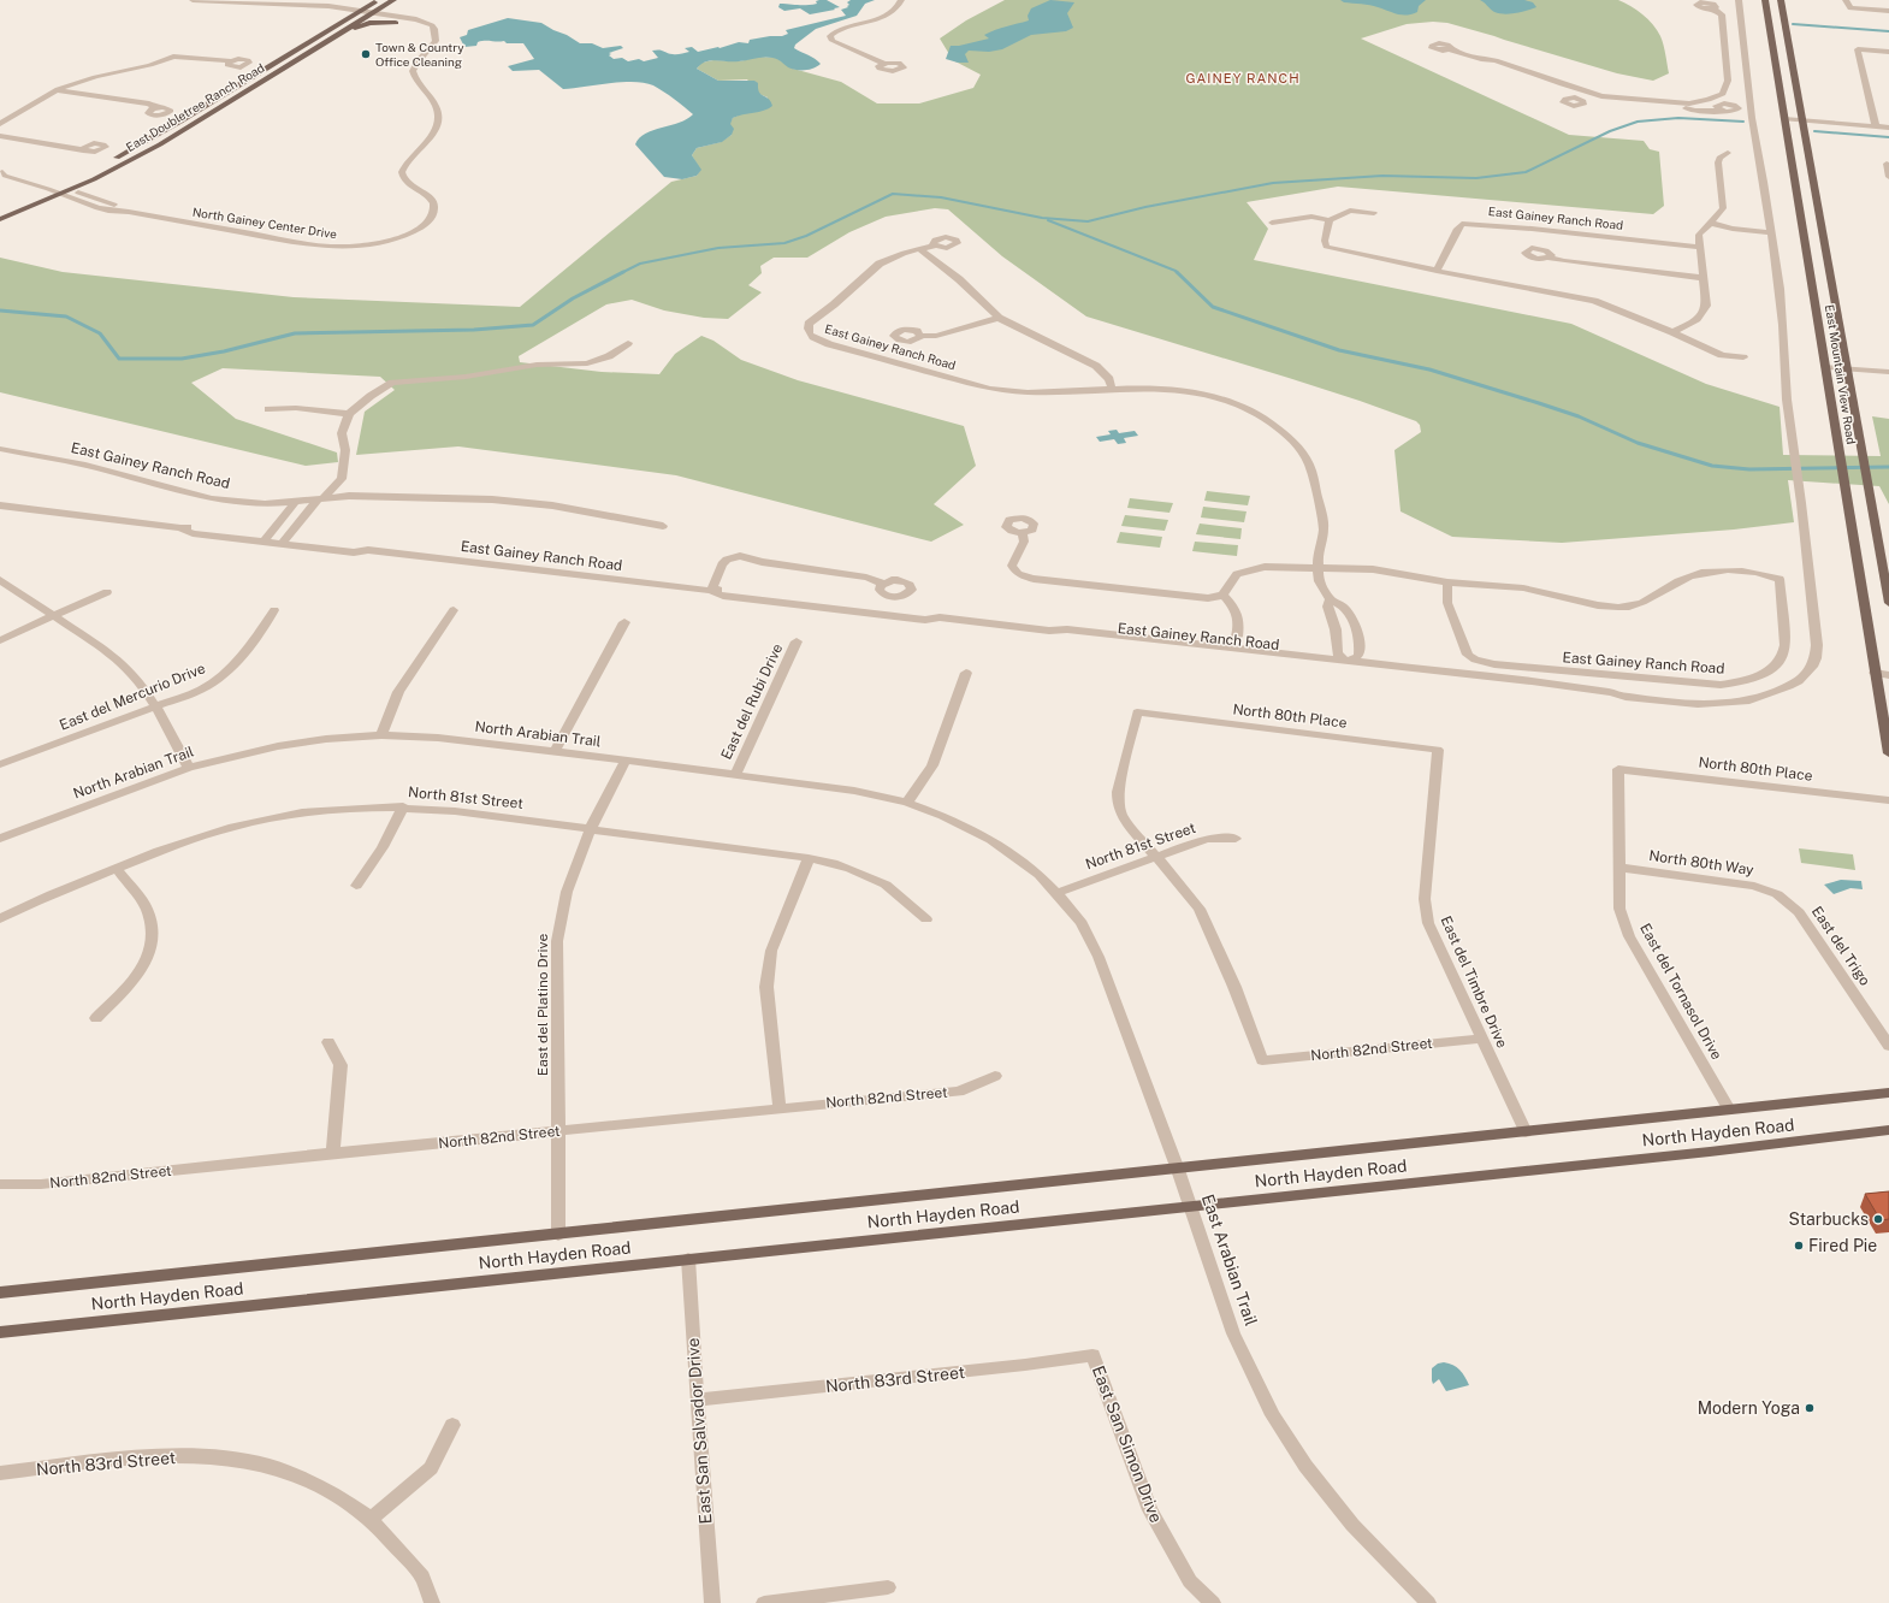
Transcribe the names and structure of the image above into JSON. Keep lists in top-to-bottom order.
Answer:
{
  "streets": {
    "main road": ["East Doubletree Ranch Road", "East Mountain View Road", "North Hayden Road"],
    "street": [
      "East Gainey Ranch Road",
      "North Gainey Center Drive",
      "East del Mercurio Drive",
      "East del Rubi Drive",
      "North 80th Place",
      "North Arabian Trail",
      "North 81st Street",
      "North 80th Way",
      "East del Trigo",
      "East del Timbre Drive",
      "East del Tornasol Drive",
      "East del Platino Drive",
      "North 82nd Street",
      "East Arabian Trail",
      "North 83rd Street",
      "East San Salvador Drive",
      "East San Simon Drive"
    ]
  },
  "crossings": [
    ["East Doubletree Ranch Road", "North Gainey Center Drive"],
    ["East del Rubi Drive", "North Arabian Trail"],
    ["North 80th Place", "North 81st Street"],
    ["North 80th Place", "East del Timbre Drive"],
    ["North 80th Place", "East del Tornasol Drive"],
    ["North 80th Place", "North 82nd Street"],
    ["North Arabian Trail", "North 81st Street"],
    ["North Arabian Trail", "East del Platino Drive"],
    ["North Arabian Trail", "East Arabian Trail"],
    ["North 81st Street", "East del Platino Drive"],
    ["North 81st Street", "North 82nd Street"],
    ["North 81st Street", "East Arabian Trail"],
    ["North 80th Way", "East del Trigo"],
    ["North 80th Way", "East del Tornasol Drive"],
    ["East del Timbre Drive", "North 82nd Street"],
    ["East del Timbre Drive", "North Hayden Road"],
    ["East del Tornasol Drive", "North Hayden Road"],
    ["East del Platino Drive", "North 82nd Street"],
    ["East del Platino Drive", "North Hayden Road"],
    ["North Hayden Road", "East Arabian Trail"],
    ["North Hayden Road", "East San Salvador Drive"],
    ["North 83rd Street", "East San Salvador Drive"],
    ["North 83rd Street", "East San Simon Drive"]
  ],
  "districts": ["GAINEY RANCH"],
  "places": [
    "Town & Country Office Cleaning",
    "Starbucks",
    "Fired Pie",
    "Modern Yoga"
  ]
}
